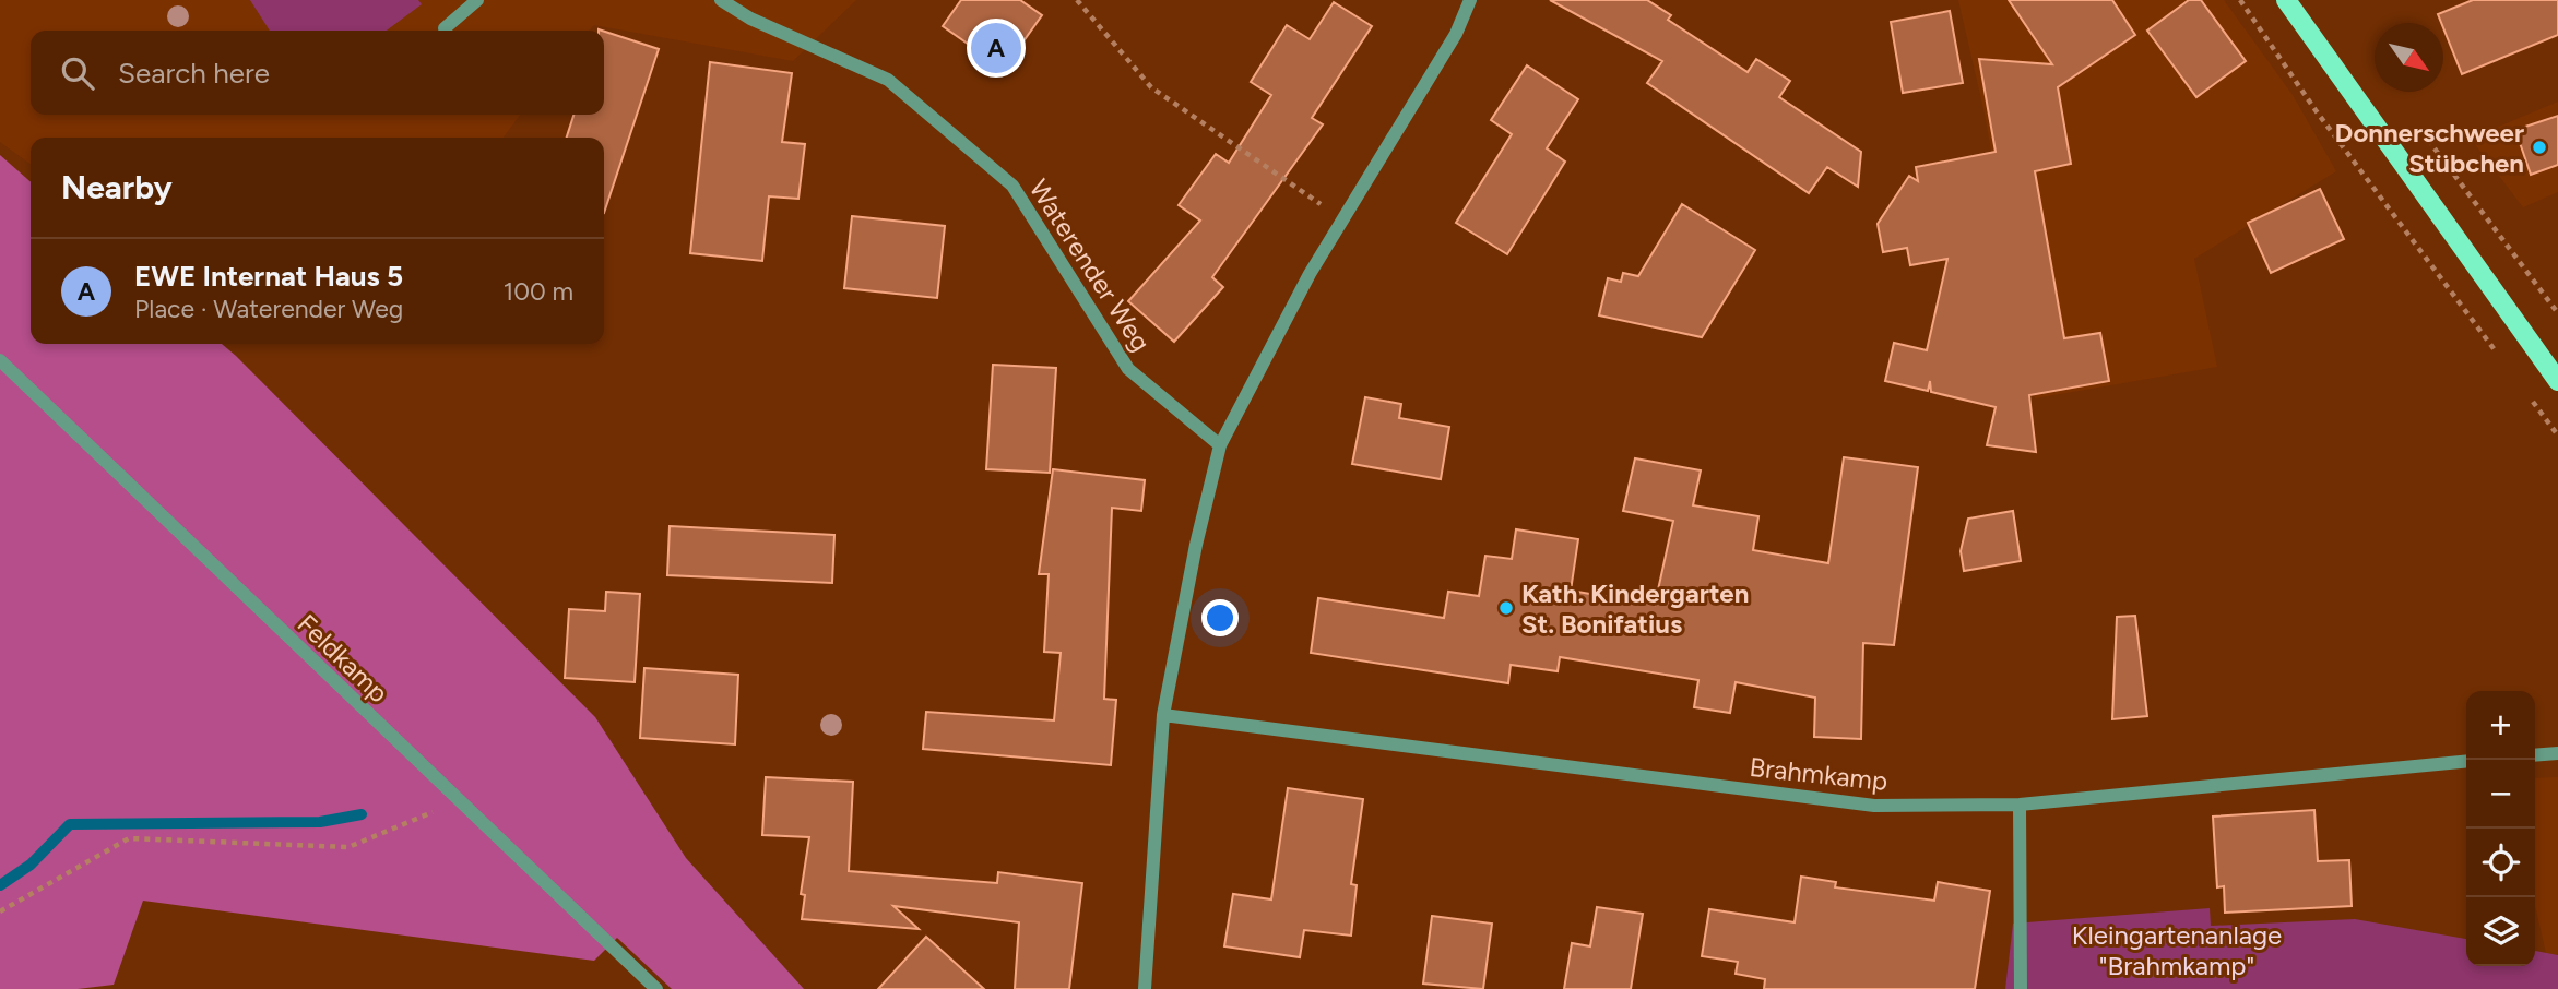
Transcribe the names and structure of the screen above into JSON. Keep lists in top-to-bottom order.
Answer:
{
  "streets": {
    "street": ["Waterender Weg", "Feldkamp", "Brahmkamp"]
  },
  "parks": ["Kleingartenanlage \"Brahmkamp\""],
  "places": ["Donnerschweer Stübchen", "Kath. Kindergarten St. Bonifatius"],
  "north": "bottom right",
  "page": {
    "pins": "A",
    "search": "Search here",
    "heading": "Nearby",
    "list": [
      {
        "mark": "A",
        "name": "EWE Internat Haus 5",
        "note": "Place · Waterender Weg",
        "value": "100 m"
      }
    ],
    "map_buttons": ["+", "−"]
  }
}
